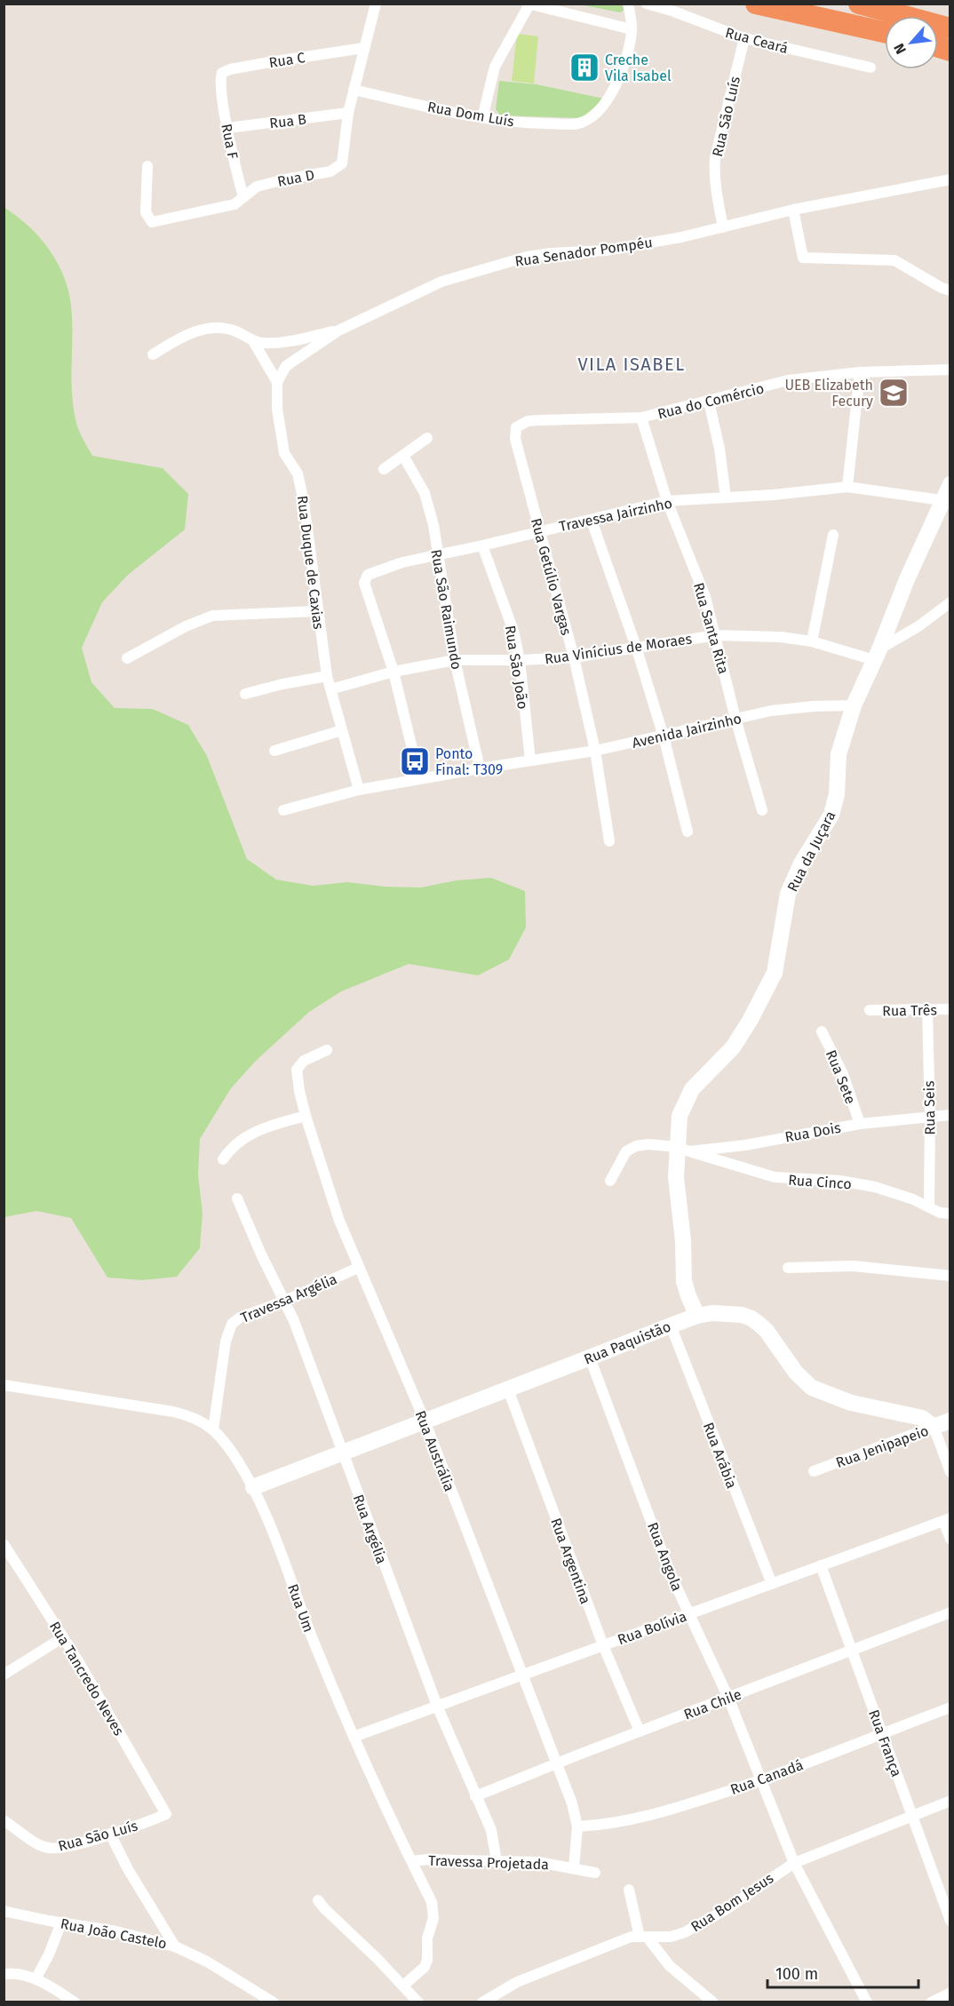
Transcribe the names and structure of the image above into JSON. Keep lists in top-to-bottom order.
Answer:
{
  "streets": {
    "street": [
      "Rua Ceará",
      "Rua C",
      "Rua Dom Luís",
      "Rua São Luís",
      "Rua B",
      "Rua F",
      "Rua D",
      "Rua Senador Pompéu",
      "Rua do Comércio",
      "Travessa Jairzinho",
      "Rua Duque de Caxias",
      "Rua Getúlio Vargas",
      "Rua São Raimundo",
      "Rua Santa Rita",
      "Rua Vinícius de Moraes",
      "Rua São João",
      "Avenida Jairzinho",
      "Rua da Juçara",
      "Rua Três",
      "Rua Sete",
      "Rua Seis",
      "Rua Dois",
      "Rua Cinco",
      "Travessa Argélia",
      "Rua Paquistão",
      "Rua Jenipapeio",
      "Rua Austrália",
      "Rua Arábia",
      "Rua Argélia",
      "Rua Angola",
      "Rua Argentina",
      "Rua Um",
      "Rua Bolívia",
      "Rua Tancredo Neves",
      "Rua Chile",
      "Rua França",
      "Rua Canadá",
      "Travessa Projetada",
      "Rua Bom Jesus",
      "Rua João Castelo"
    ]
  },
  "crossings": [
    ["Rua Ceará", "Rua São Luís"],
    ["Rua C", "Rua F"],
    ["Rua C", "Rua D"],
    ["Rua Dom Luís", "Rua D"],
    ["Rua São Luís", "Rua Senador Pompéu"],
    ["Rua São Luís", "Rua Tancredo Neves"],
    ["Rua B", "Rua F"],
    ["Rua B", "Rua D"],
    ["Rua F", "Rua D"],
    ["Rua Senador Pompéu", "Rua Duque de Caxias"],
    ["Rua do Comércio", "Rua Getúlio Vargas"],
    ["Rua do Comércio", "Rua Santa Rita"],
    ["Travessa Jairzinho", "Rua Getúlio Vargas"],
    ["Travessa Jairzinho", "Rua São Raimundo"],
    ["Travessa Jairzinho", "Rua Santa Rita"],
    ["Travessa Jairzinho", "Rua Vinícius de Moraes"],
    ["Travessa Jairzinho", "Rua São João"],
    ["Rua Duque de Caxias", "Rua Vinícius de Moraes"],
    ["Rua Duque de Caxias", "Avenida Jairzinho"],
    ["Rua Getúlio Vargas", "Rua Vinícius de Moraes"],
    ["Rua Getúlio Vargas", "Avenida Jairzinho"],
    ["Rua São Raimundo", "Rua Vinícius de Moraes"],
    ["Rua São Raimundo", "Avenida Jairzinho"],
    ["Rua Santa Rita", "Rua Vinícius de Moraes"],
    ["Rua Santa Rita", "Avenida Jairzinho"],
    ["Rua Vinícius de Moraes", "Rua São João"],
    ["Rua São João", "Avenida Jairzinho"],
    ["Avenida Jairzinho", "Rua da Juçara"],
    ["Rua da Juçara", "Rua Dois"],
    ["Rua da Juçara", "Rua Cinco"],
    ["Rua da Juçara", "Rua Paquistão"],
    ["Rua Três", "Rua Seis"],
    ["Rua Sete", "Rua Dois"],
    ["Rua Seis", "Rua Dois"],
    ["Rua Seis", "Rua Cinco"],
    ["Rua Dois", "Rua Cinco"],
    ["Travessa Argélia", "Rua Austrália"],
    ["Travessa Argélia", "Rua Argélia"],
    ["Travessa Argélia", "Rua Um"],
    ["Rua Paquistão", "Rua Jenipapeio"],
    ["Rua Paquistão", "Rua Austrália"],
    ["Rua Paquistão", "Rua Arábia"],
    ["Rua Paquistão", "Rua Argélia"],
    ["Rua Paquistão", "Rua Angola"],
    ["Rua Paquistão", "Rua Argentina"],
    ["Rua Paquistão", "Rua Um"],
    ["Rua Austrália", "Rua Bolívia"],
    ["Rua Austrália", "Rua Chile"],
    ["Rua Austrália", "Rua Canadá"],
    ["Rua Austrália", "Travessa Projetada"],
    ["Rua Arábia", "Rua Bolívia"],
    ["Rua Argélia", "Rua Bolívia"],
    ["Rua Argélia", "Rua Chile"],
    ["Rua Argélia", "Travessa Projetada"],
    ["Rua Angola", "Rua Bolívia"],
    ["Rua Angola", "Rua Chile"],
    ["Rua Angola", "Rua Canadá"],
    ["Rua Angola", "Rua Bom Jesus"],
    ["Rua Argentina", "Rua Bolívia"],
    ["Rua Argentina", "Rua Chile"],
    ["Rua Um", "Rua Bolívia"],
    ["Rua Um", "Travessa Projetada"],
    ["Rua Bolívia", "Rua França"],
    ["Rua Chile", "Rua França"],
    ["Rua França", "Rua Canadá"],
    ["Rua França", "Rua Bom Jesus"]
  ],
  "districts": ["VILA ISABEL"],
  "places": {
    "building": ["Creche Vila Isabel"],
    "school or university": ["UEB Elizabeth Fecury"],
    "bus stop": ["Ponto Final: T309"]
  },
  "scale_bar": "100 m",
  "north": "bottom left"
}
